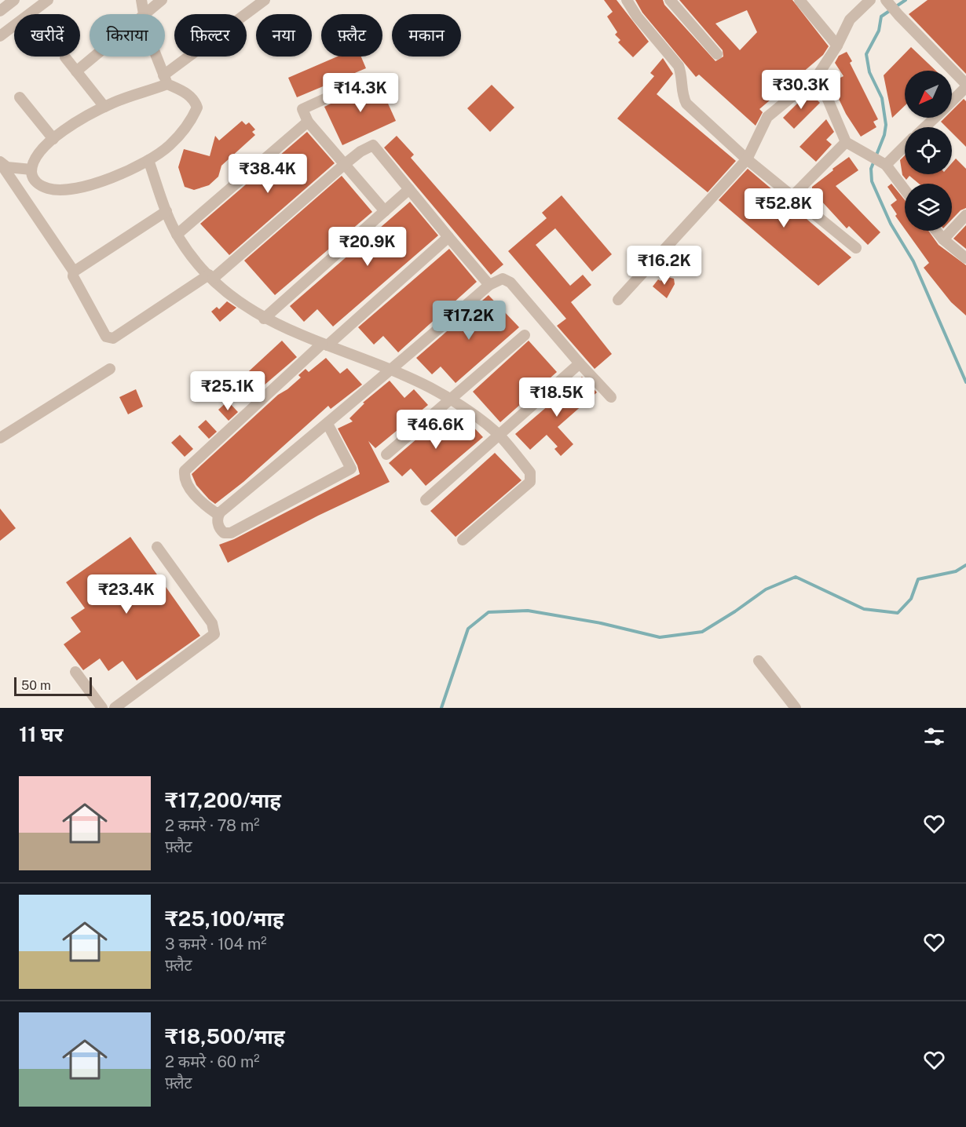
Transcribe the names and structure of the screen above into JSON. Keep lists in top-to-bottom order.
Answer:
{
  "scale_bar": "50 m",
  "north": "bottom left",
  "page": {
    "chip": [
      "खरीदें",
      "किराया",
      "फ़िल्टर",
      "नया",
      "फ़्लैट",
      "मकान"
    ],
    "price": [
      "₹30.3K",
      "₹14.3K",
      "₹38.4K",
      "₹52.8K",
      "₹20.9K",
      "₹16.2K",
      "₹17.2K",
      "₹25.1K",
      "₹18.5K",
      "₹46.6K",
      "₹23.4K"
    ],
    "scale": "50 m",
    "heading": "11 घर",
    "list": [
      {
        "name": "₹17,200/माह",
        "note": "2 कमरे · 78 m² · फ़्लैट"
      },
      {
        "name": "₹25,100/माह",
        "note": "3 कमरे · 104 m² · फ़्लैट"
      },
      {
        "name": "₹18,500/माह",
        "note": "2 कमरे · 60 m² · फ़्लैट"
      }
    ]
  }
}
